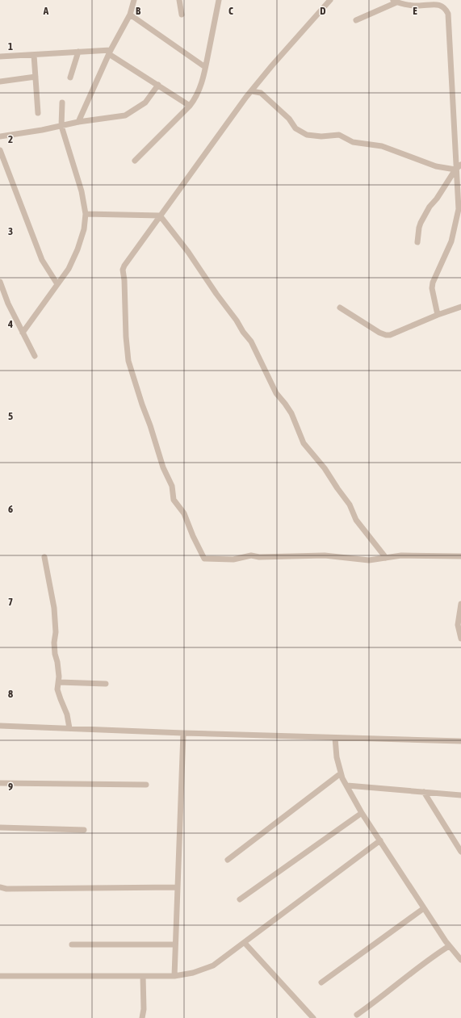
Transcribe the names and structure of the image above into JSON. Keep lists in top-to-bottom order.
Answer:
{
  "grid": {
    "columns": [
      "A",
      "B",
      "C",
      "D",
      "E"
    ],
    "rows": [
      "1",
      "2",
      "3",
      "4",
      "5",
      "6",
      "7",
      "8",
      "9"
    ]
  }
}
